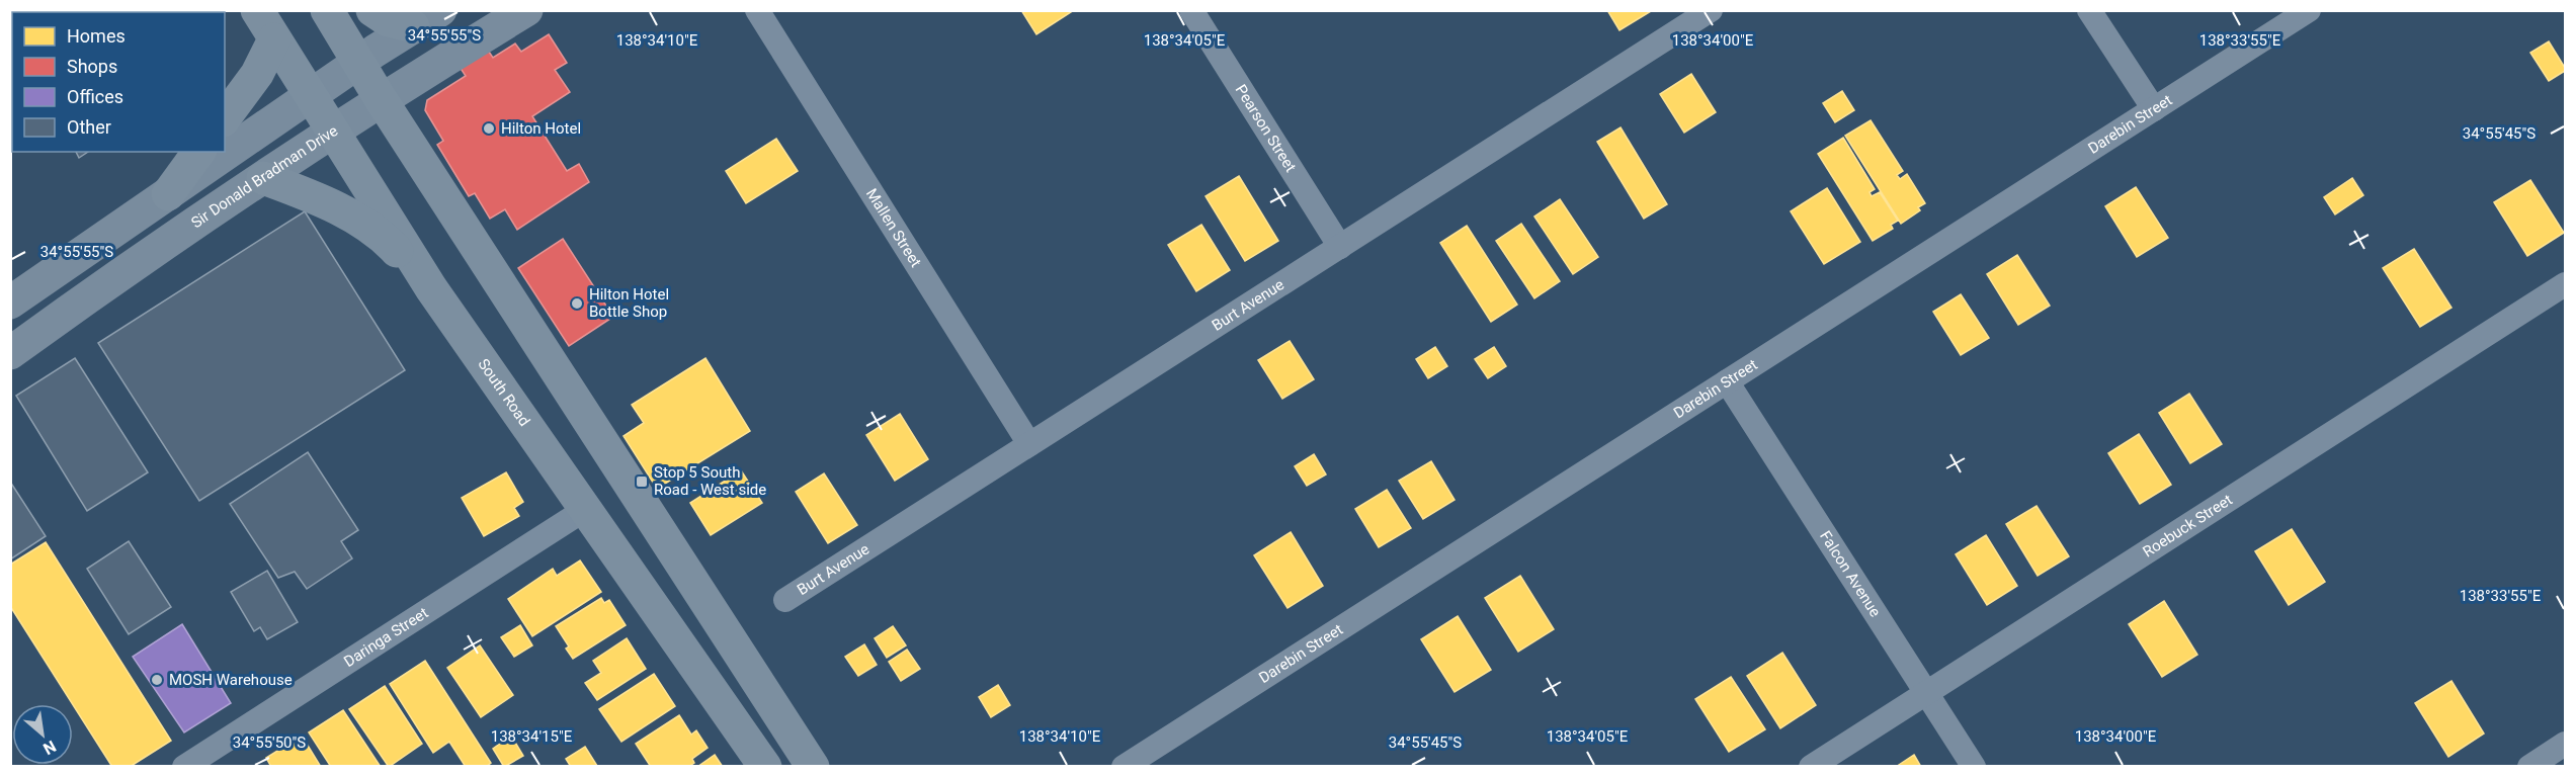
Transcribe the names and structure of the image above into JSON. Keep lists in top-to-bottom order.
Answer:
{
  "streets": {
    "highway": ["South Road"],
    "main road": ["Sir Donald Bradman Drive"],
    "street": [
      "Darebin Street",
      "Pearson Street",
      "Mallen Street",
      "Burt Avenue",
      "Roebuck Street",
      "Falcon Avenue",
      "Daringa Street"
    ]
  },
  "crossings": [
    ["Darebin Street", "Falcon Avenue"],
    ["Pearson Street", "Burt Avenue"],
    ["Sir Donald Bradman Drive", "South Road"],
    ["Mallen Street", "Burt Avenue"],
    ["South Road", "Daringa Street"],
    ["Roebuck Street", "Falcon Avenue"]
  ],
  "places": {
    "other": ["Hilton Hotel", "Hilton Hotel Bottle Shop", "MOSH Warehouse"],
    "transit": ["Stop 5 South Road - West side"]
  },
  "legend": [
    "Homes",
    "Shops",
    "Offices",
    "Other"
  ],
  "north": "bottom right",
  "coordinates": [
    "34°55'55\"S",
    "138°34'10\"E",
    "138°34'05\"E",
    "138°34'00\"E",
    "138°33'55\"E",
    "34°55'45\"S",
    "138°34'15\"E",
    "34°55'50\"S"
  ]
}
